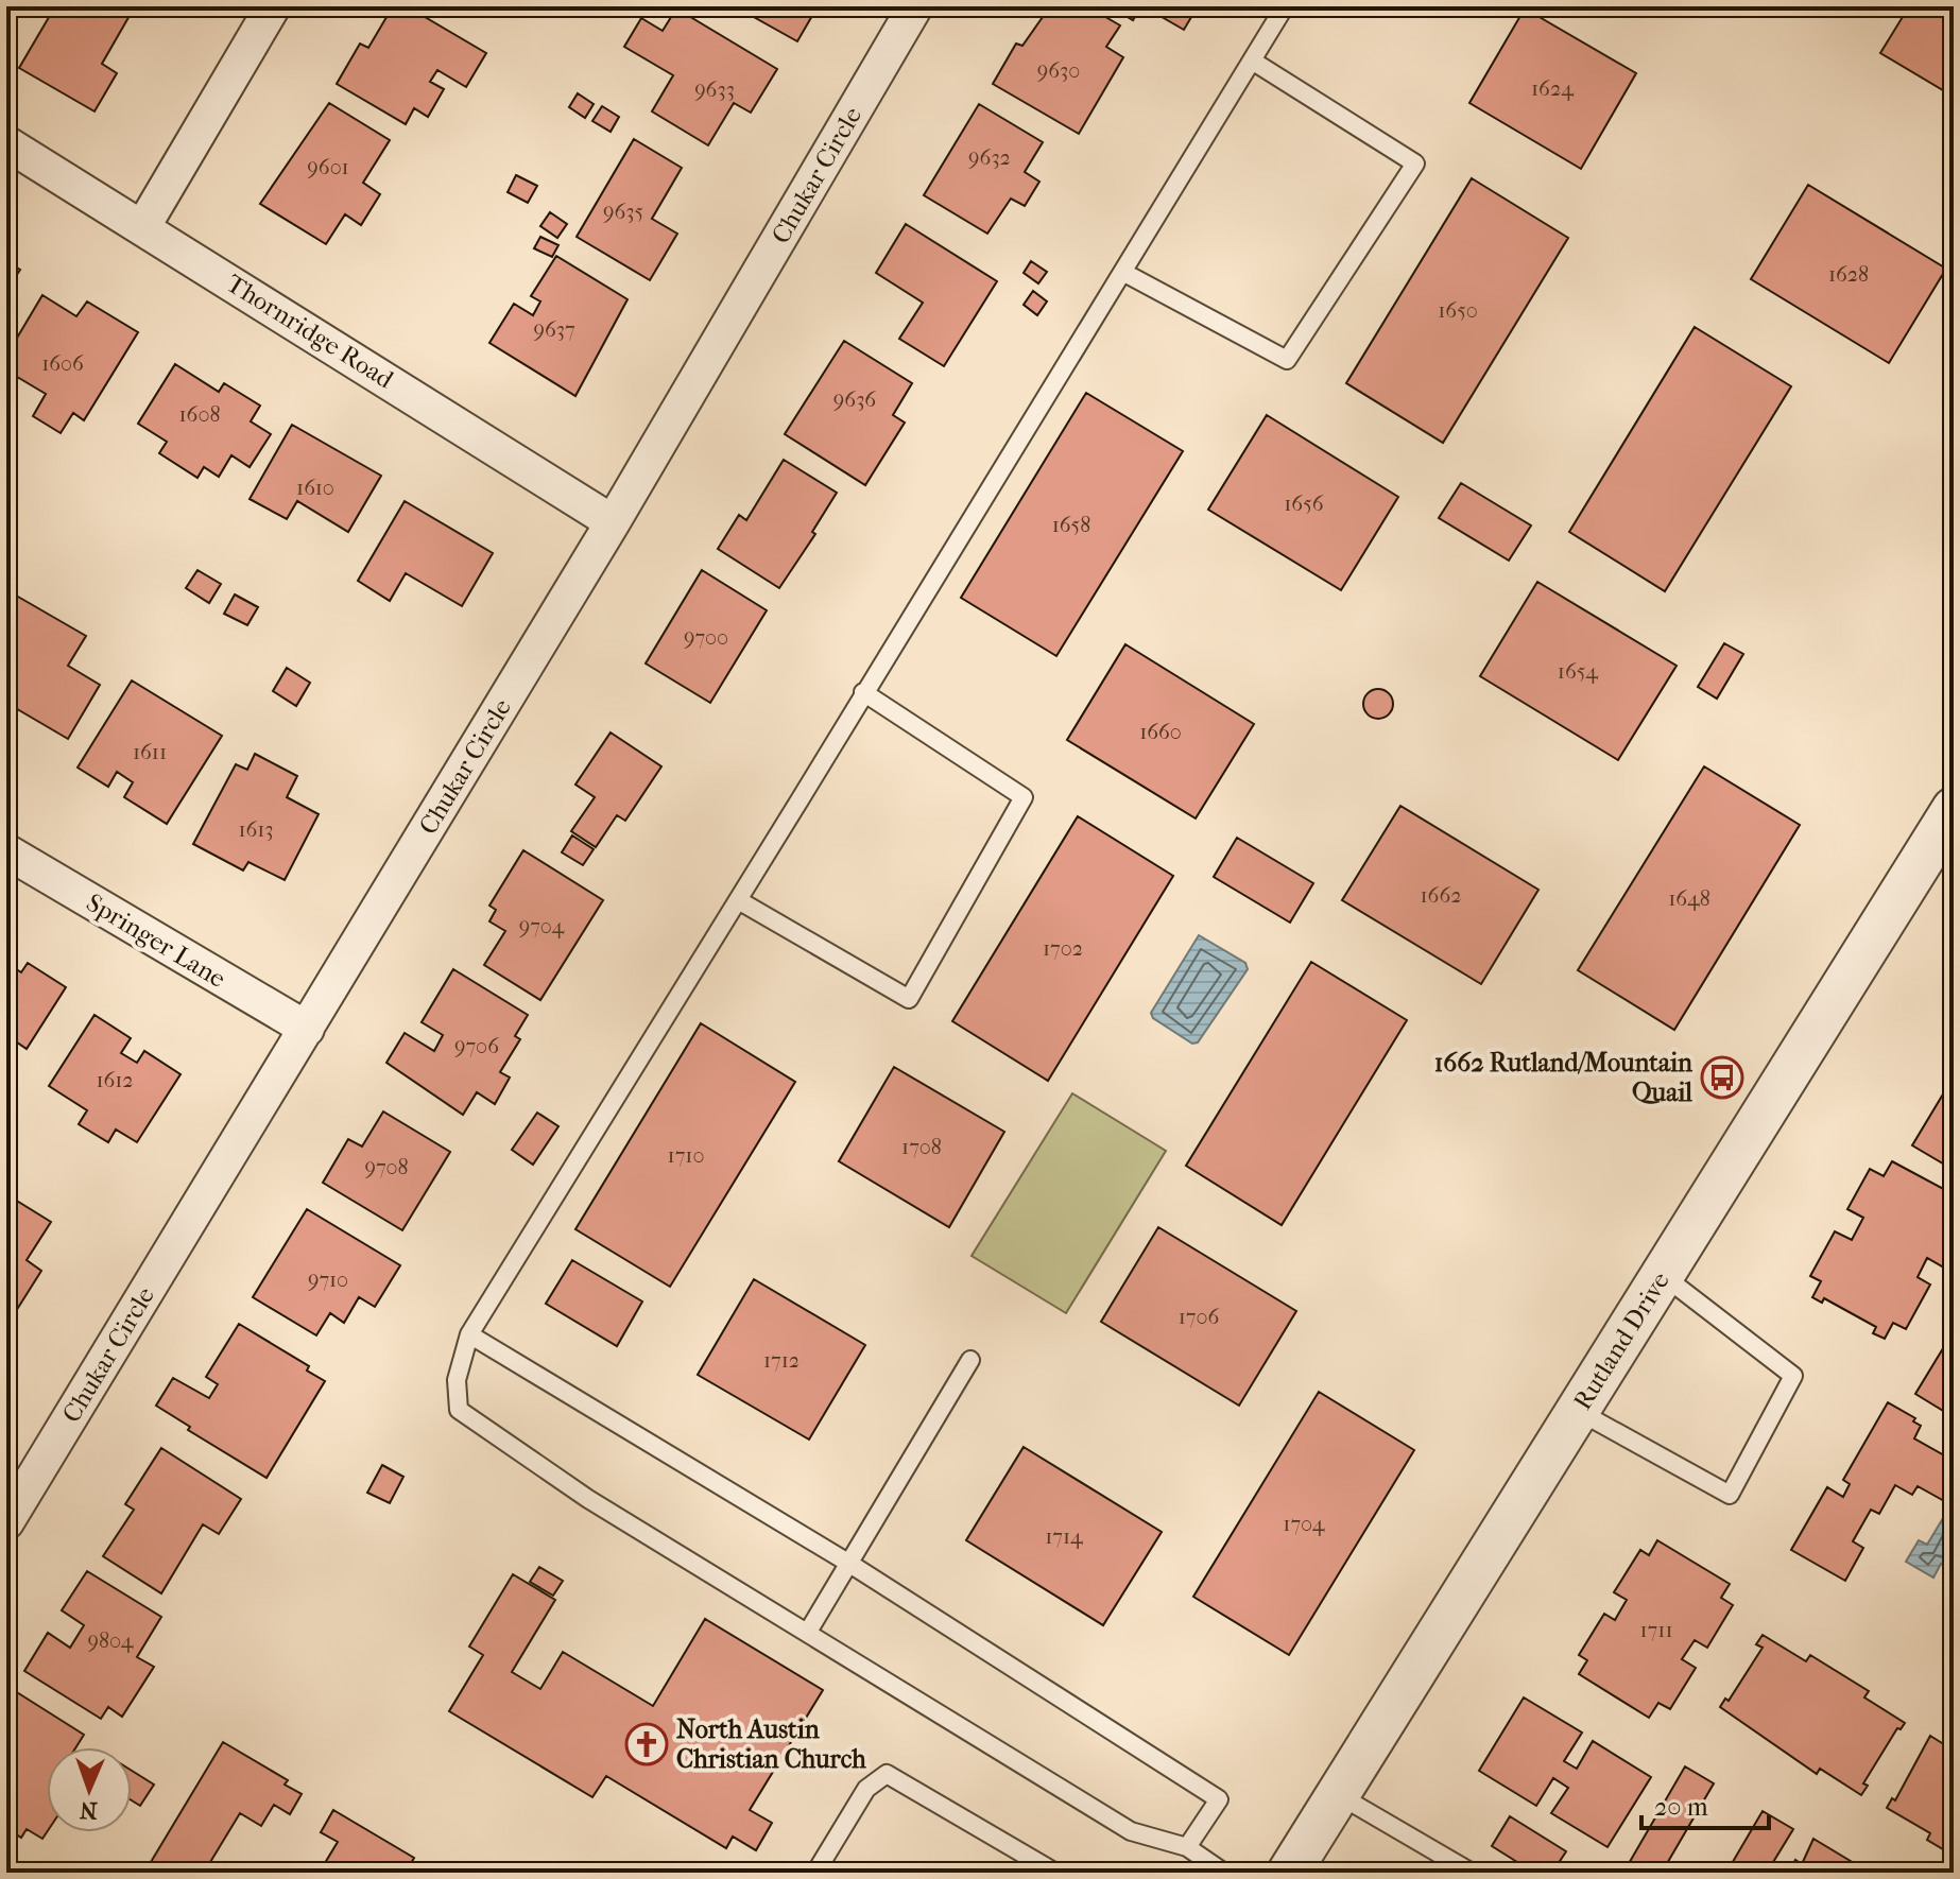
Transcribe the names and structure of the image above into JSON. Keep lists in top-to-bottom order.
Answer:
{
  "streets": {
    "street": [
      "Chukar Circle",
      "Thornridge Road",
      "Springer Lane",
      "Rutland Drive"
    ]
  },
  "crossings": [
    ["Chukar Circle", "Thornridge Road"],
    ["Chukar Circle", "Springer Lane"]
  ],
  "places": {
    "bus stop": ["1662 Rutland/Mountain Quail"],
    "church": ["North Austin Christian Church"]
  },
  "house_numbers": [
    "9630",
    "1624",
    "9633",
    "9632",
    "9601",
    "9635",
    "1628",
    "1650",
    "9637",
    "1606",
    "9636",
    "1608",
    "1610",
    "1656",
    "1658",
    "9700",
    "1654",
    "1660",
    "1611",
    "1613",
    "1662",
    "1648",
    "9704",
    "1702",
    "9706",
    "1612",
    "1708",
    "1710",
    "9708",
    "9710",
    "1706",
    "1712",
    "1704",
    "1714",
    "1711",
    "9804"
  ],
  "scale_bar": "20 m",
  "north": "bottom"
}
